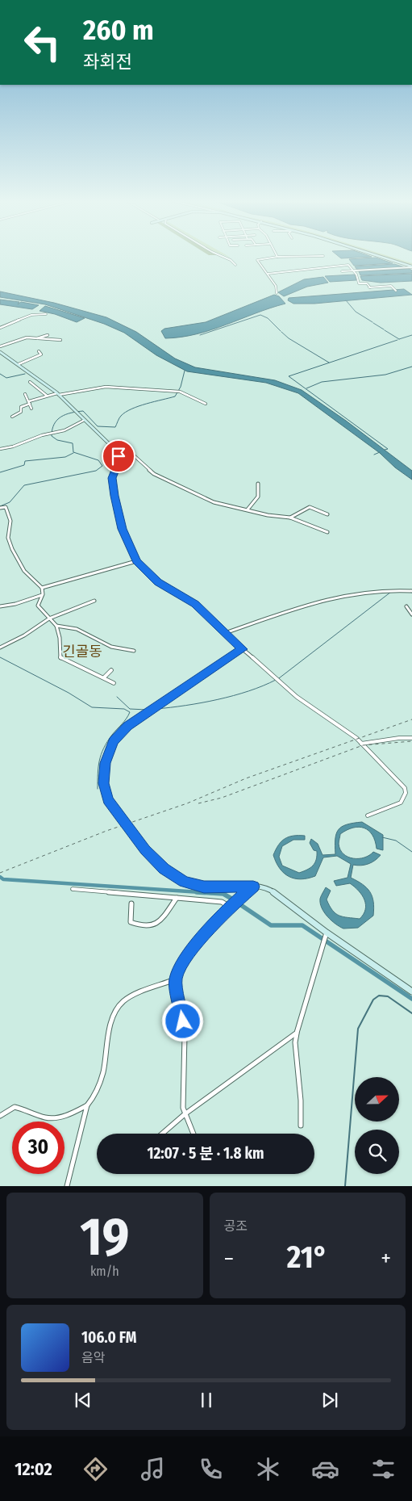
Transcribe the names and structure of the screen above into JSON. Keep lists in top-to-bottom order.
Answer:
{
  "districts": ["긴골동"],
  "north": "right",
  "page": {
    "turn": ["260 m", "좌회전"],
    "limit": "30",
    "trip": "12:07 · 5 분 · 1.8 km",
    "tile": [
      ["19", "km/h"],
      "공조"
    ],
    "heat": ["−", "21°", "+"],
    "song": ["106.0 FM", "음악"],
    "tabs": "12:02"
  }
}
